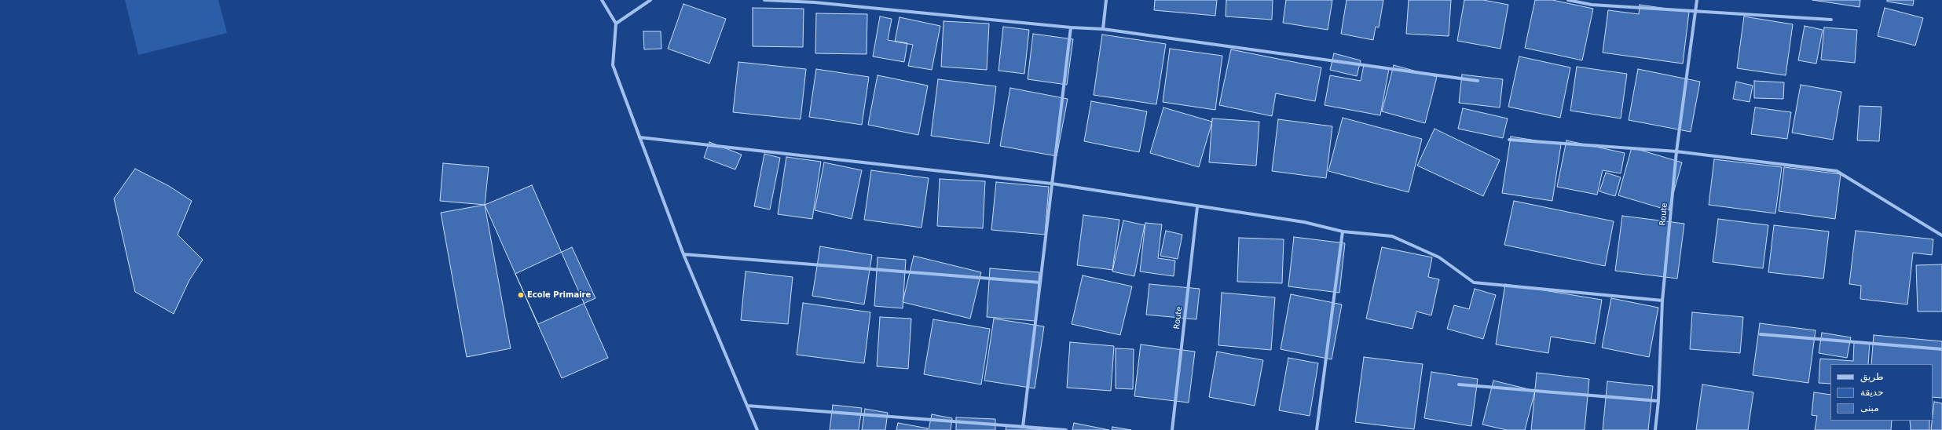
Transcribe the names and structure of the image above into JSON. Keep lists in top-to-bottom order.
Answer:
{
  "streets": {
    "street": ["Route"]
  },
  "places": ["Ecole Primaire"],
  "legend": ["طريق", "حديقة", "مبنى"]
}
